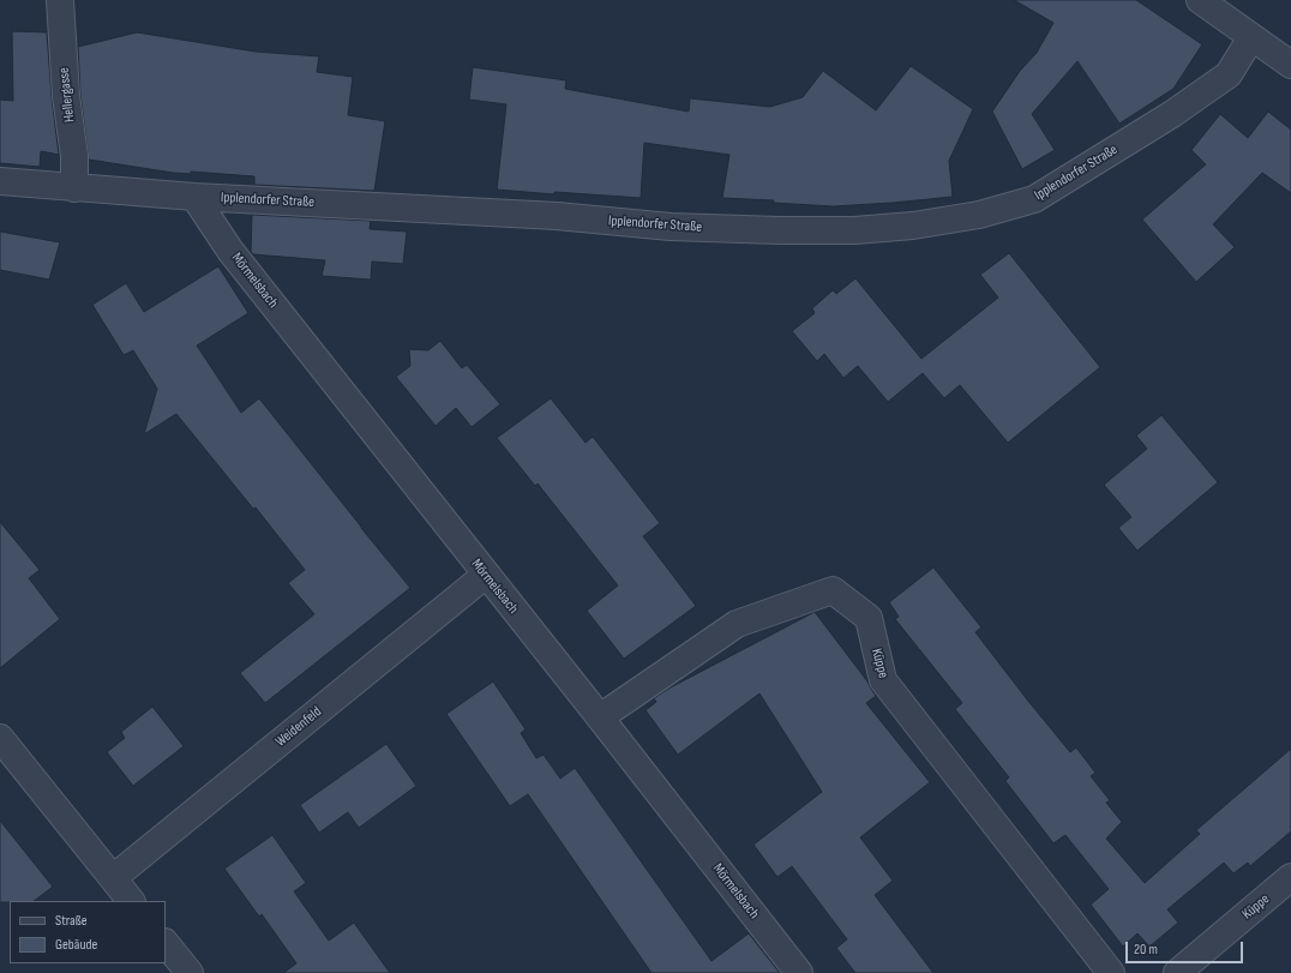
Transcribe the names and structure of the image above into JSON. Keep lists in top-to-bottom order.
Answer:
{
  "streets": {
    "street": [
      "Hellergasse",
      "Ipplendorfer Straße",
      "Mörmelsbach",
      "Küppe",
      "Weidenfeld"
    ]
  },
  "crossings": [
    ["Hellergasse", "Ipplendorfer Straße"],
    ["Ipplendorfer Straße", "Mörmelsbach"],
    ["Mörmelsbach", "Küppe"],
    ["Mörmelsbach", "Weidenfeld"]
  ],
  "legend": ["Straße", "Gebäude"],
  "scale_bar": "20 m"
}
